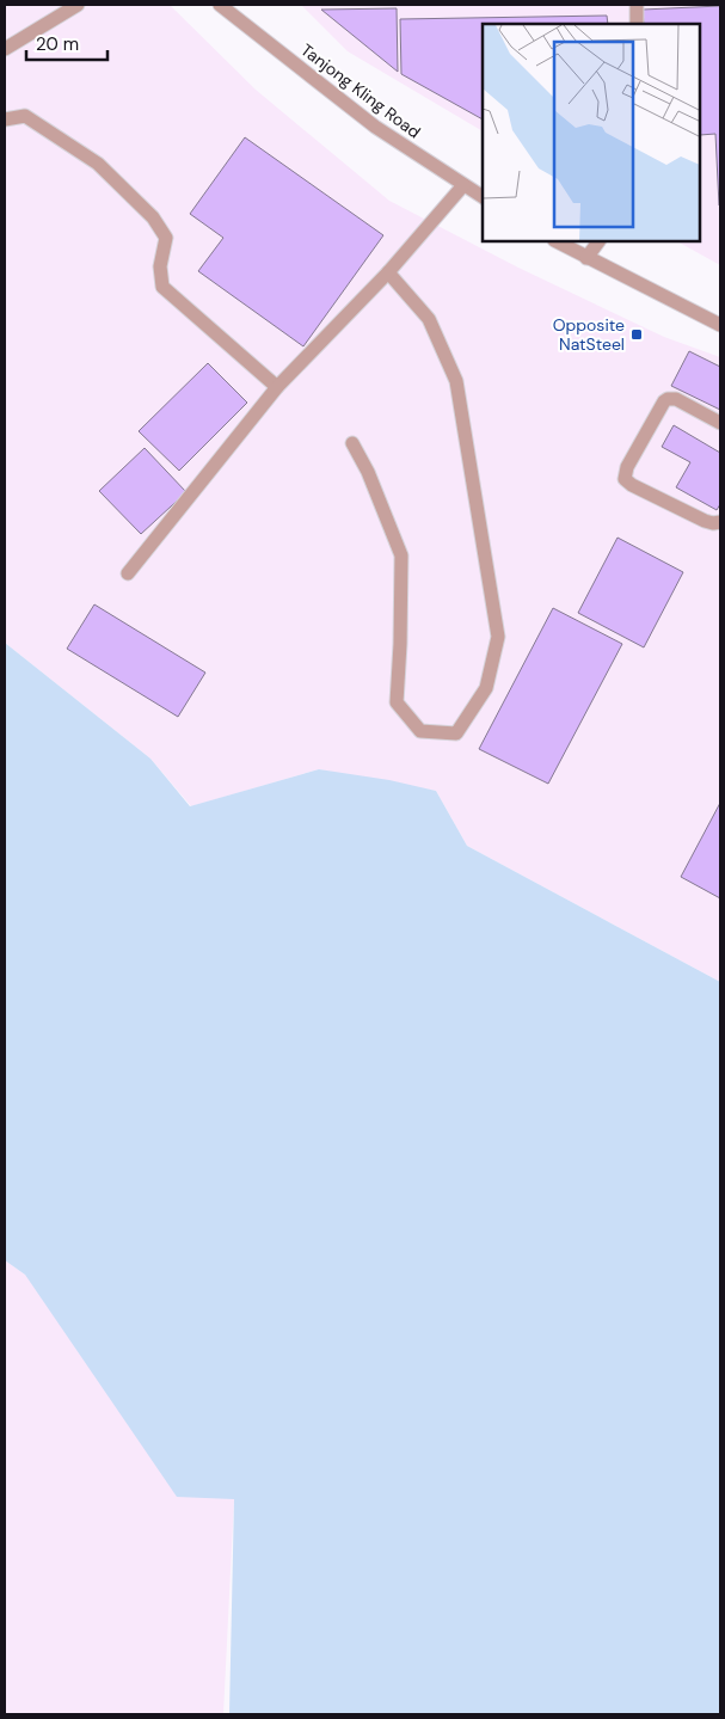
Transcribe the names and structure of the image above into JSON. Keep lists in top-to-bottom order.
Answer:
{
  "streets": {
    "lane": ["Tanjong Kling Road"]
  },
  "places": {
    "transit": ["Opposite NatSteel"]
  },
  "scale_bar": "20 m"
}
